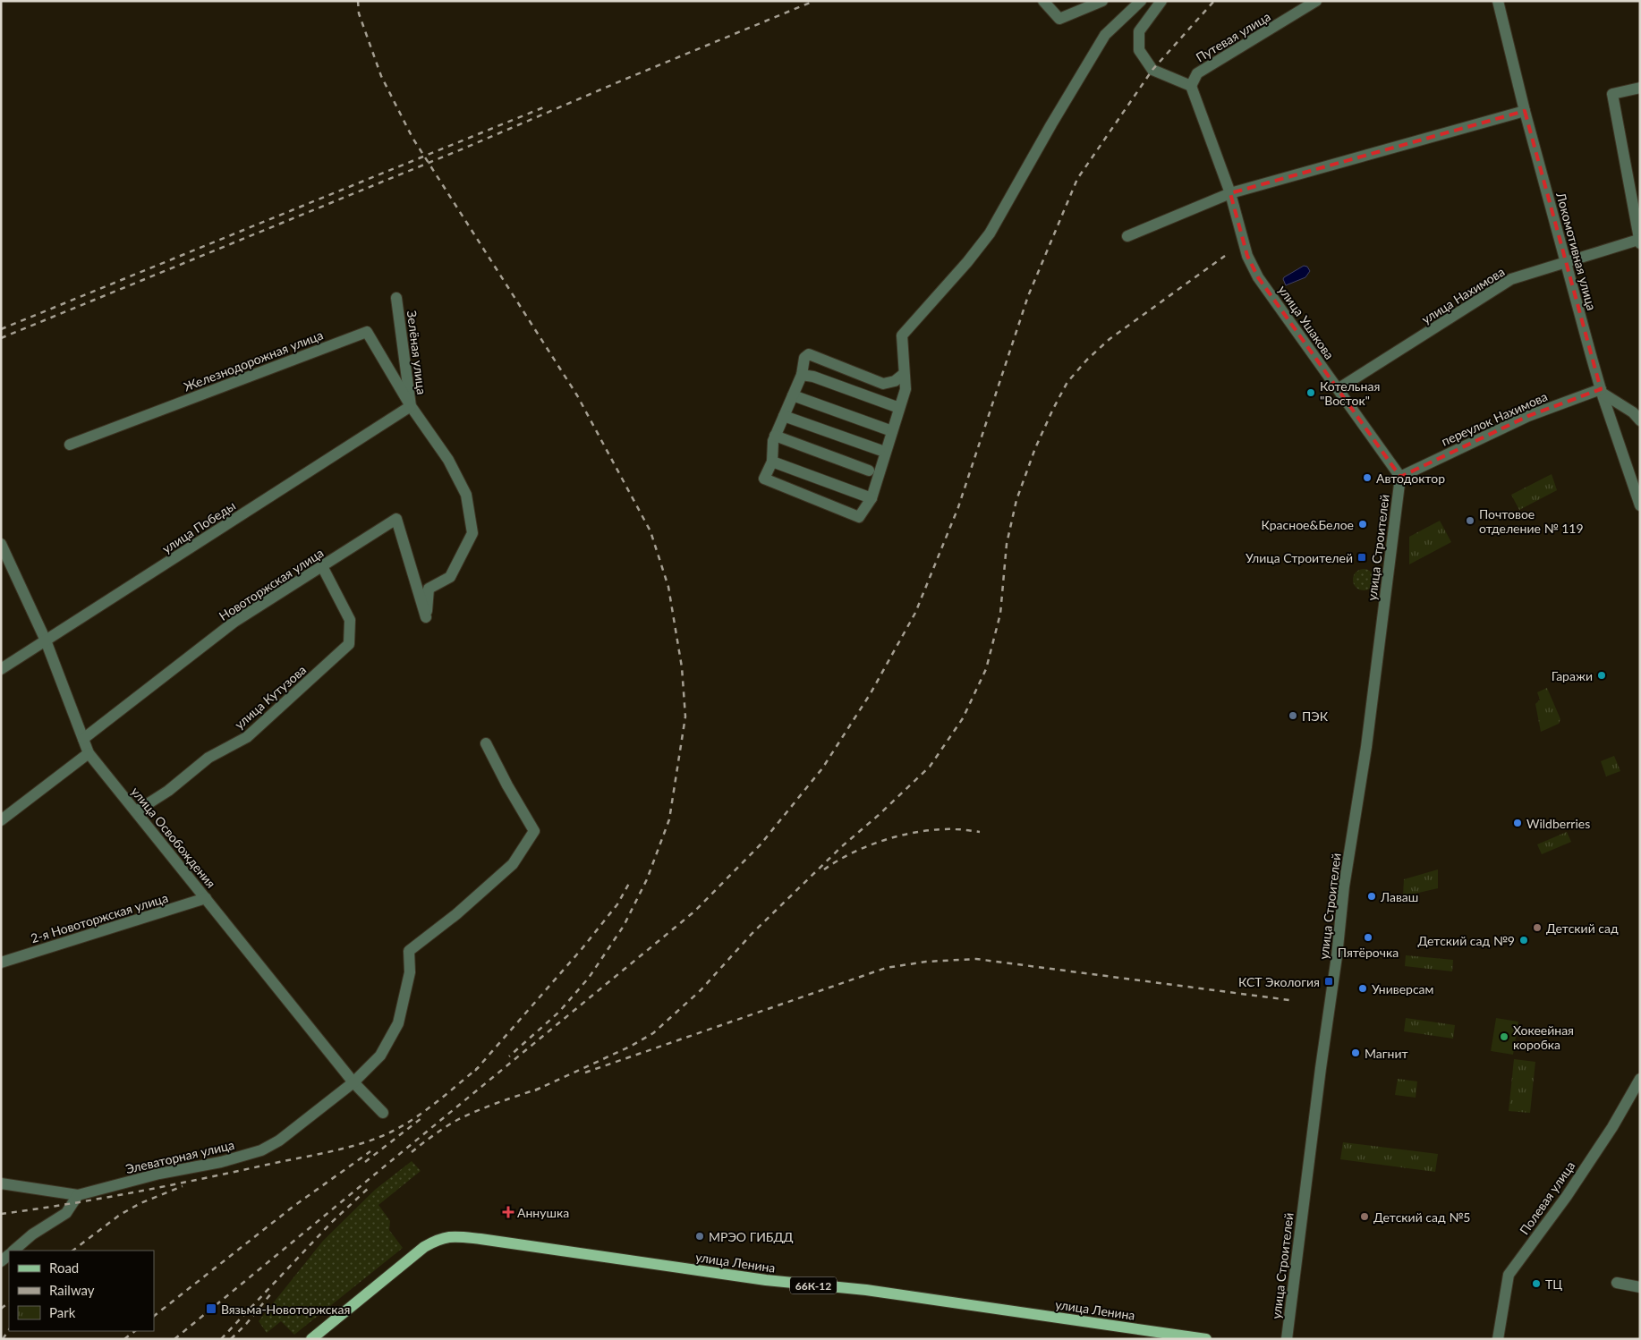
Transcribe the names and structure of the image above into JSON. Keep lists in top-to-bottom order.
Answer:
{
  "streets": {
    "main road": ["улица Ленина", "66К-12"],
    "street": [
      "Путевая улица",
      "Локомотивная улица",
      "улица Нахимова",
      "улица Ушакова",
      "Зелёная улица",
      "Железнодорожная улица",
      "переулок Нахимова",
      "улица Победы",
      "улица Строителей",
      "Новоторжская улица",
      "улица Кутузова",
      "улица Освобождения",
      "2-я Новоторжская улица",
      "Элеваторная улица",
      "Полевая улица"
    ]
  },
  "crossings": [
    ["Путевая улица", "улица Ушакова"],
    ["Локомотивная улица", "улица Нахимова"],
    ["Локомотивная улица", "переулок Нахимова"],
    ["улица Нахимова", "улица Ушакова"],
    ["улица Ушакова", "переулок Нахимова"],
    ["улица Ушакова", "улица Строителей"],
    ["Зелёная улица", "Железнодорожная улица"],
    ["Зелёная улица", "улица Победы"],
    ["Зелёная улица", "Новоторжская улица"],
    ["Железнодорожная улица", "улица Победы"],
    ["переулок Нахимова", "улица Строителей"],
    ["улица Победы", "улица Освобождения"],
    ["Новоторжская улица", "улица Кутузова"],
    ["Новоторжская улица", "улица Освобождения"],
    ["улица Кутузова", "улица Освобождения"],
    ["улица Освобождения", "2-я Новоторжская улица"],
    ["улица Освобождения", "Элеваторная улица"]
  ],
  "places": {
    "other": [
      "Котельная \"Восток\"",
      "Автодоктор",
      "Почтовое отделение № 119",
      "Красное&Белое",
      "Гаражи",
      "ПЭК",
      "Wildberries",
      "Лаваш",
      "Детский сад",
      "Пятёрочка",
      "Детский сад №9",
      "Универсам",
      "Хокеейная коробка",
      "Магнит",
      "Детский сад №5",
      "МРЭО ГИБДД",
      "ТЦ"
    ],
    "transit": ["Улица Строителей", "КСТ Экология", "Вязьма-Новоторжская"],
    "health": ["Аннушка"]
  },
  "legend": ["Road", "Railway", "Park"]
}
